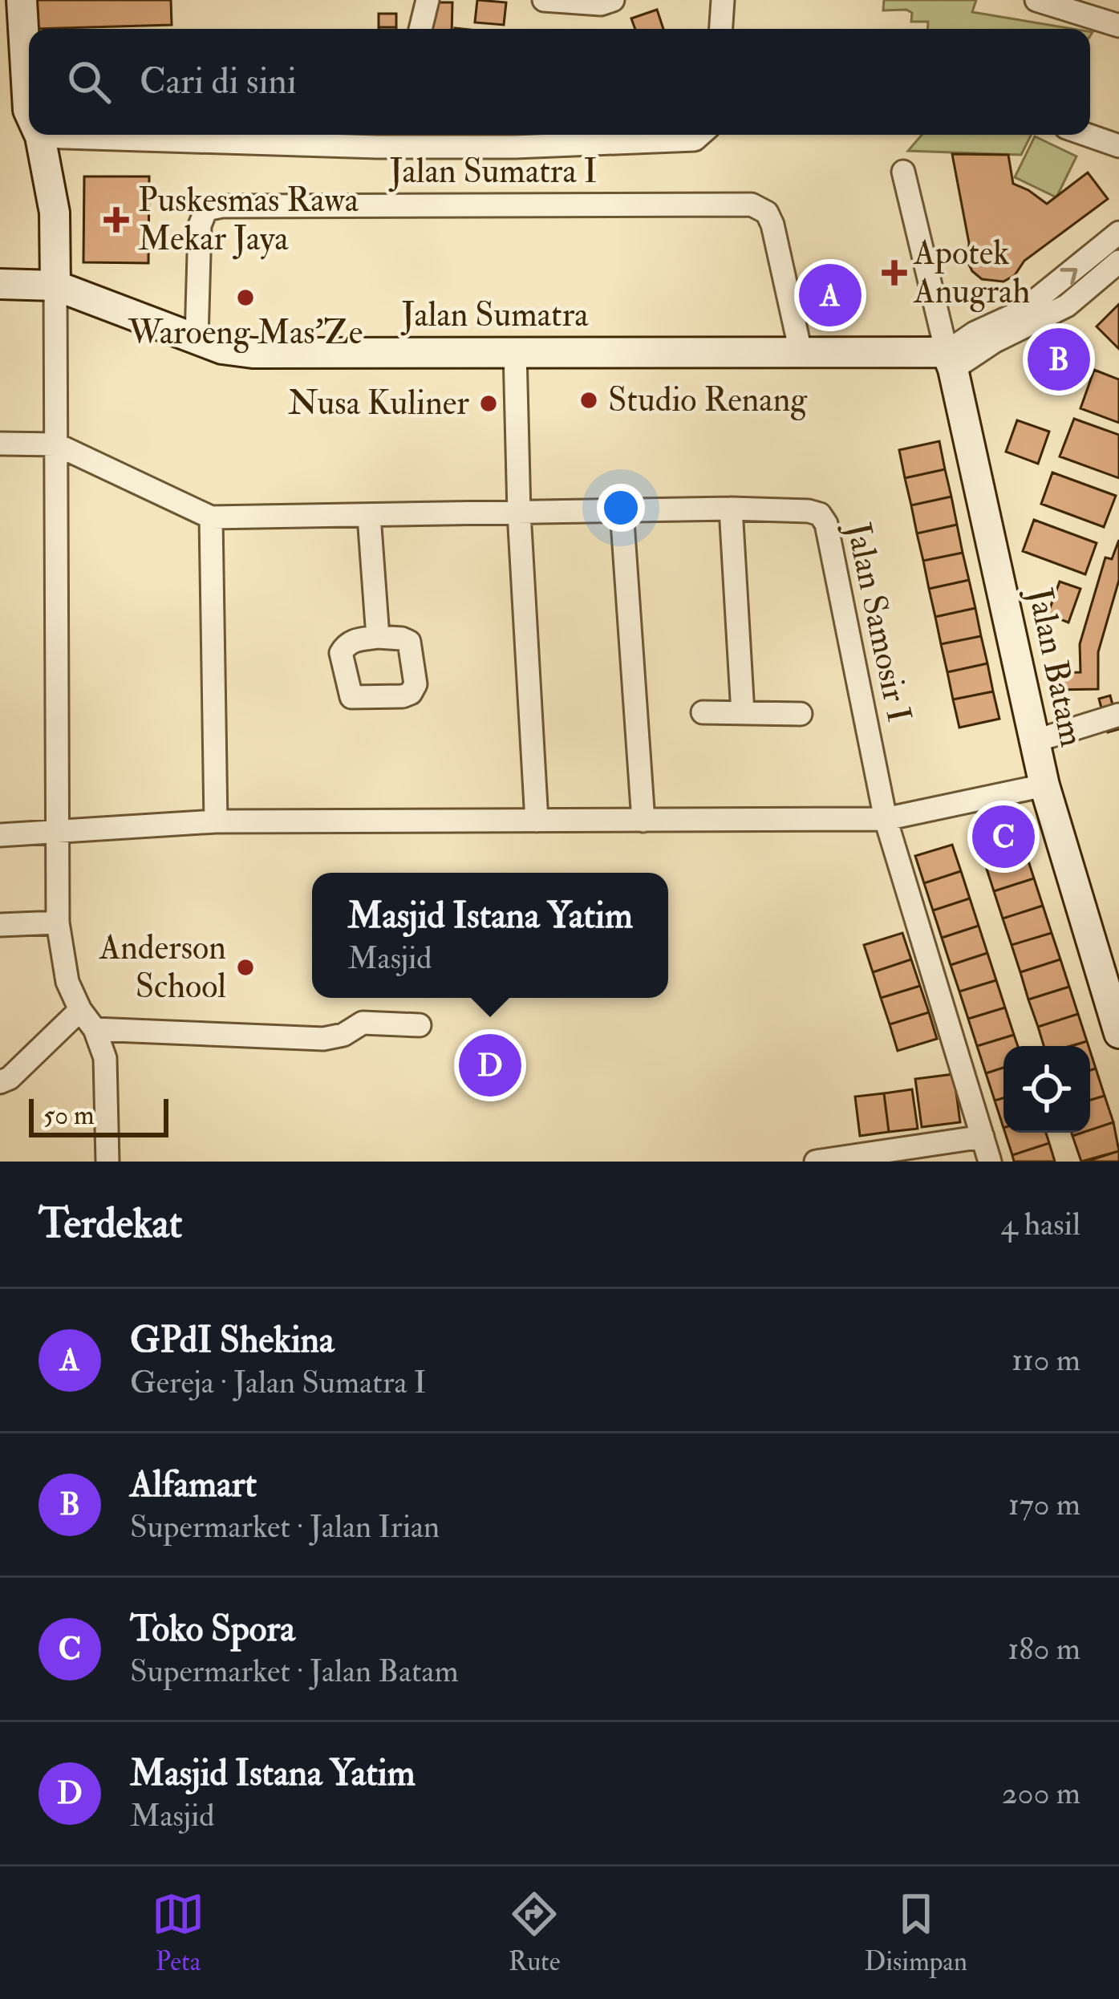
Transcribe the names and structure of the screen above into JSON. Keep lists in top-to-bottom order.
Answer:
{
  "streets": {
    "street": [
      "Jalan Sumatra I",
      "Jalan Sumatra",
      "Jalan Samosir I",
      "Jalan Batam"
    ]
  },
  "crossings": [
    ["Jalan Sumatra I", "Jalan Sumatra"],
    ["Jalan Sumatra", "Jalan Batam"]
  ],
  "places": {
    "health": ["Puskesmas Rawa Mekar Jaya", "Apotek Anugrah"],
    "other": [
      "Waroeng Mas'Ze",
      "Studio Renang",
      "Nusa Kuliner",
      "Anderson School"
    ]
  },
  "scale_bar": "50 m",
  "page": {
    "search": "Cari di sini",
    "pins": [
      "A",
      "B",
      "C",
      "D"
    ],
    "popup": ["Masjid Istana Yatim", "Masjid"],
    "scale": "50 m",
    "heading": ["Terdekat", "4 hasil"],
    "list": [
      {
        "mark": "A",
        "name": "GPdI Shekina",
        "note": "Gereja · Jalan Sumatra I",
        "value": "110 m"
      },
      {
        "mark": "B",
        "name": "Alfamart",
        "note": "Supermarket · Jalan Irian",
        "value": "170 m"
      },
      {
        "mark": "C",
        "name": "Toko Spora",
        "note": "Supermarket · Jalan Batam",
        "value": "180 m"
      },
      {
        "mark": "D",
        "name": "Masjid Istana Yatim",
        "note": "Masjid",
        "value": "200 m"
      }
    ],
    "nav": ["Peta", "Rute", "Disimpan"]
  }
}
